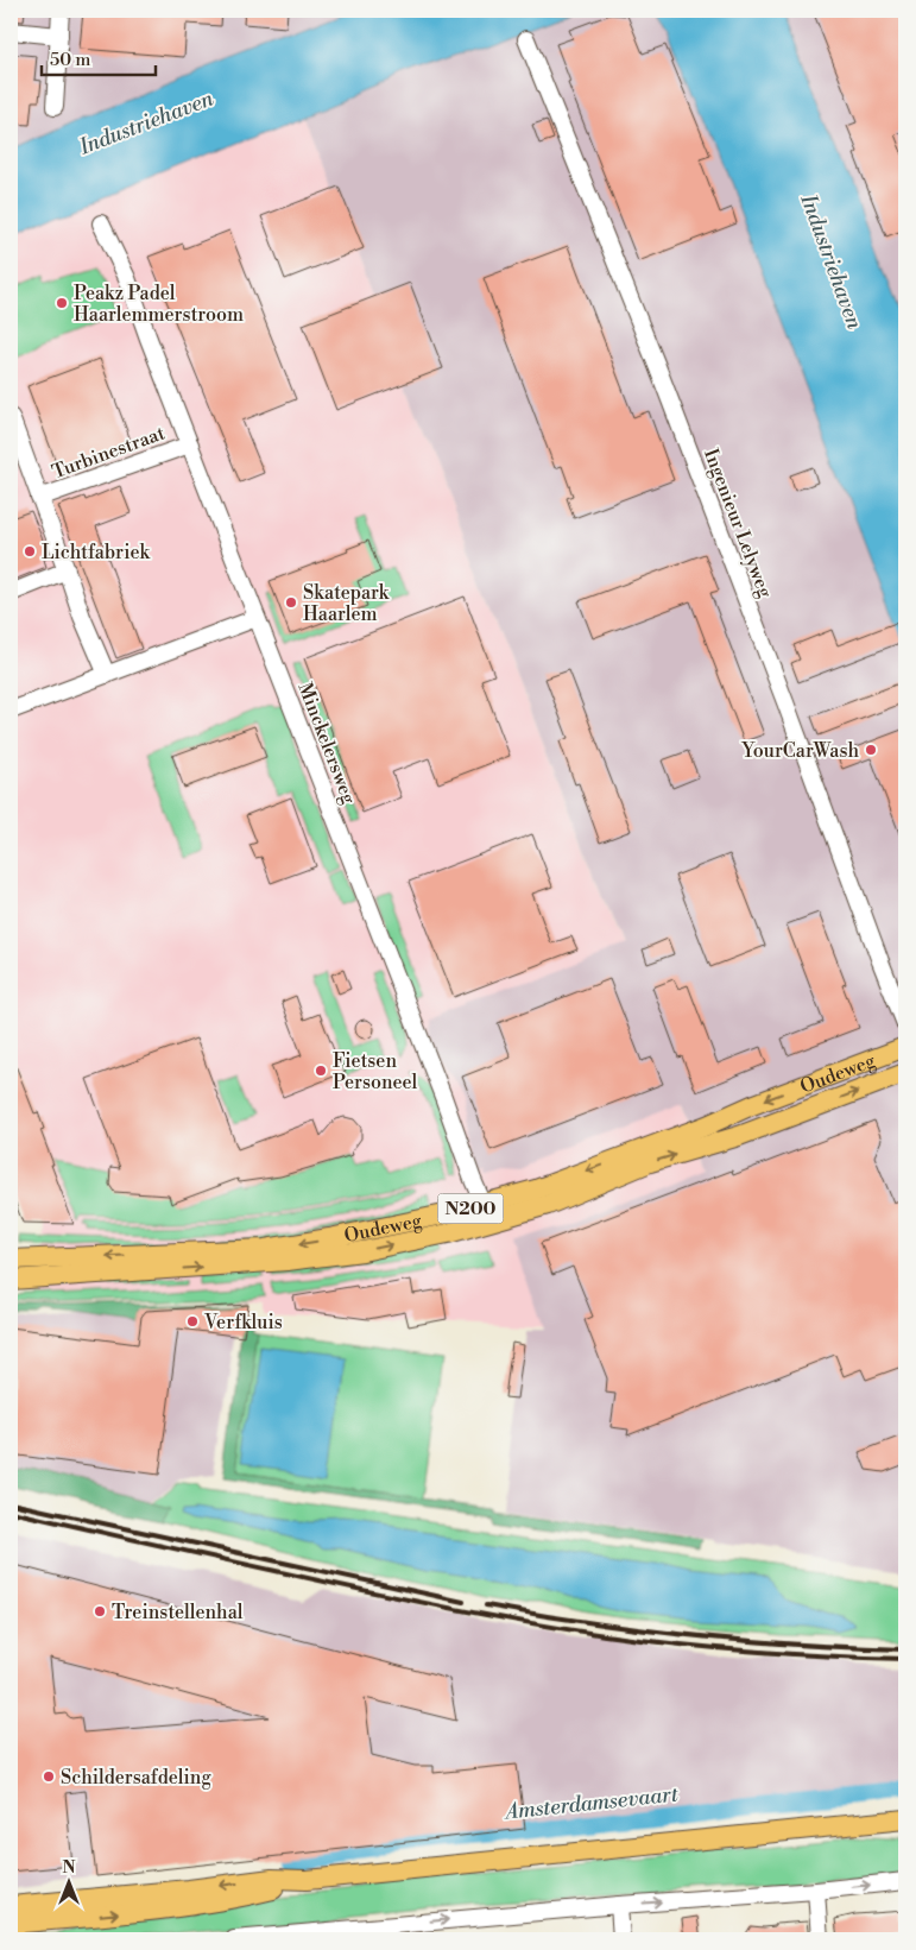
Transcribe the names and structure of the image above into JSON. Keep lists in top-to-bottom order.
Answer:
{
  "streets": {
    "main road": ["Oudeweg", "N200"],
    "street": ["Turbinestraat", "Ingenieur Lelyweg", "Minckelersweg"]
  },
  "crossings": [
    ["Turbinestraat", "Minckelersweg"],
    ["Minckelersweg", "Oudeweg"]
  ],
  "water": ["Industriehaven", "Amsterdamsevaart"],
  "places": [
    "Peakz Padel Haarlemmerstroom",
    "Lichtfabriek",
    "Skatepark Haarlem",
    "YourCarWash",
    "Fietsen Personeel",
    "Verfkluis",
    "Treinstellenhal",
    "Schildersafdeling"
  ],
  "scale_bar": "50 m",
  "north": "top"
}
